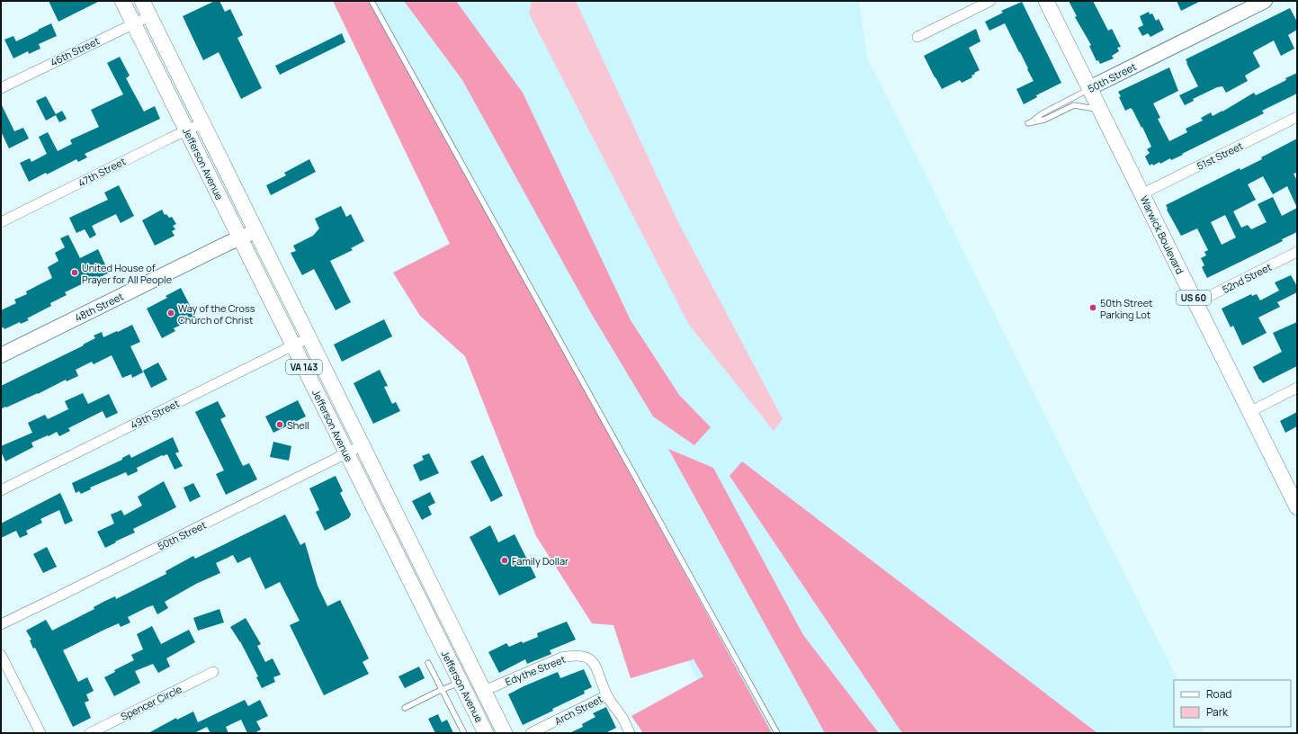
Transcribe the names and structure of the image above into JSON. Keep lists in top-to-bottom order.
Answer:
{
  "streets": {
    "main road": [
      "Jefferson Avenue",
      "Warwick Boulevard",
      "US 60",
      "VA 143"
    ],
    "street": [
      "46th Street",
      "50th Street",
      "51st Street",
      "47th Street",
      "52nd Street",
      "48th Street",
      "49th Street",
      "Edythe Street",
      "Spencer Circle",
      "Arch Street"
    ]
  },
  "crossings": [
    ["46th Street", "Jefferson Avenue"],
    ["50th Street", "Jefferson Avenue"],
    ["50th Street", "Warwick Boulevard"],
    ["51st Street", "Warwick Boulevard"],
    ["Jefferson Avenue", "47th Street"],
    ["Jefferson Avenue", "48th Street"],
    ["Jefferson Avenue", "49th Street"],
    ["Jefferson Avenue", "Edythe Street"],
    ["Warwick Boulevard", "52nd Street"],
    ["Edythe Street", "Arch Street"]
  ],
  "places": [
    "United House of Prayer for All People",
    "50th Street Parking Lot",
    "Way of the Cross Church of Christ",
    "Shell",
    "Family Dollar"
  ],
  "legend": ["Road", "Park"]
}
